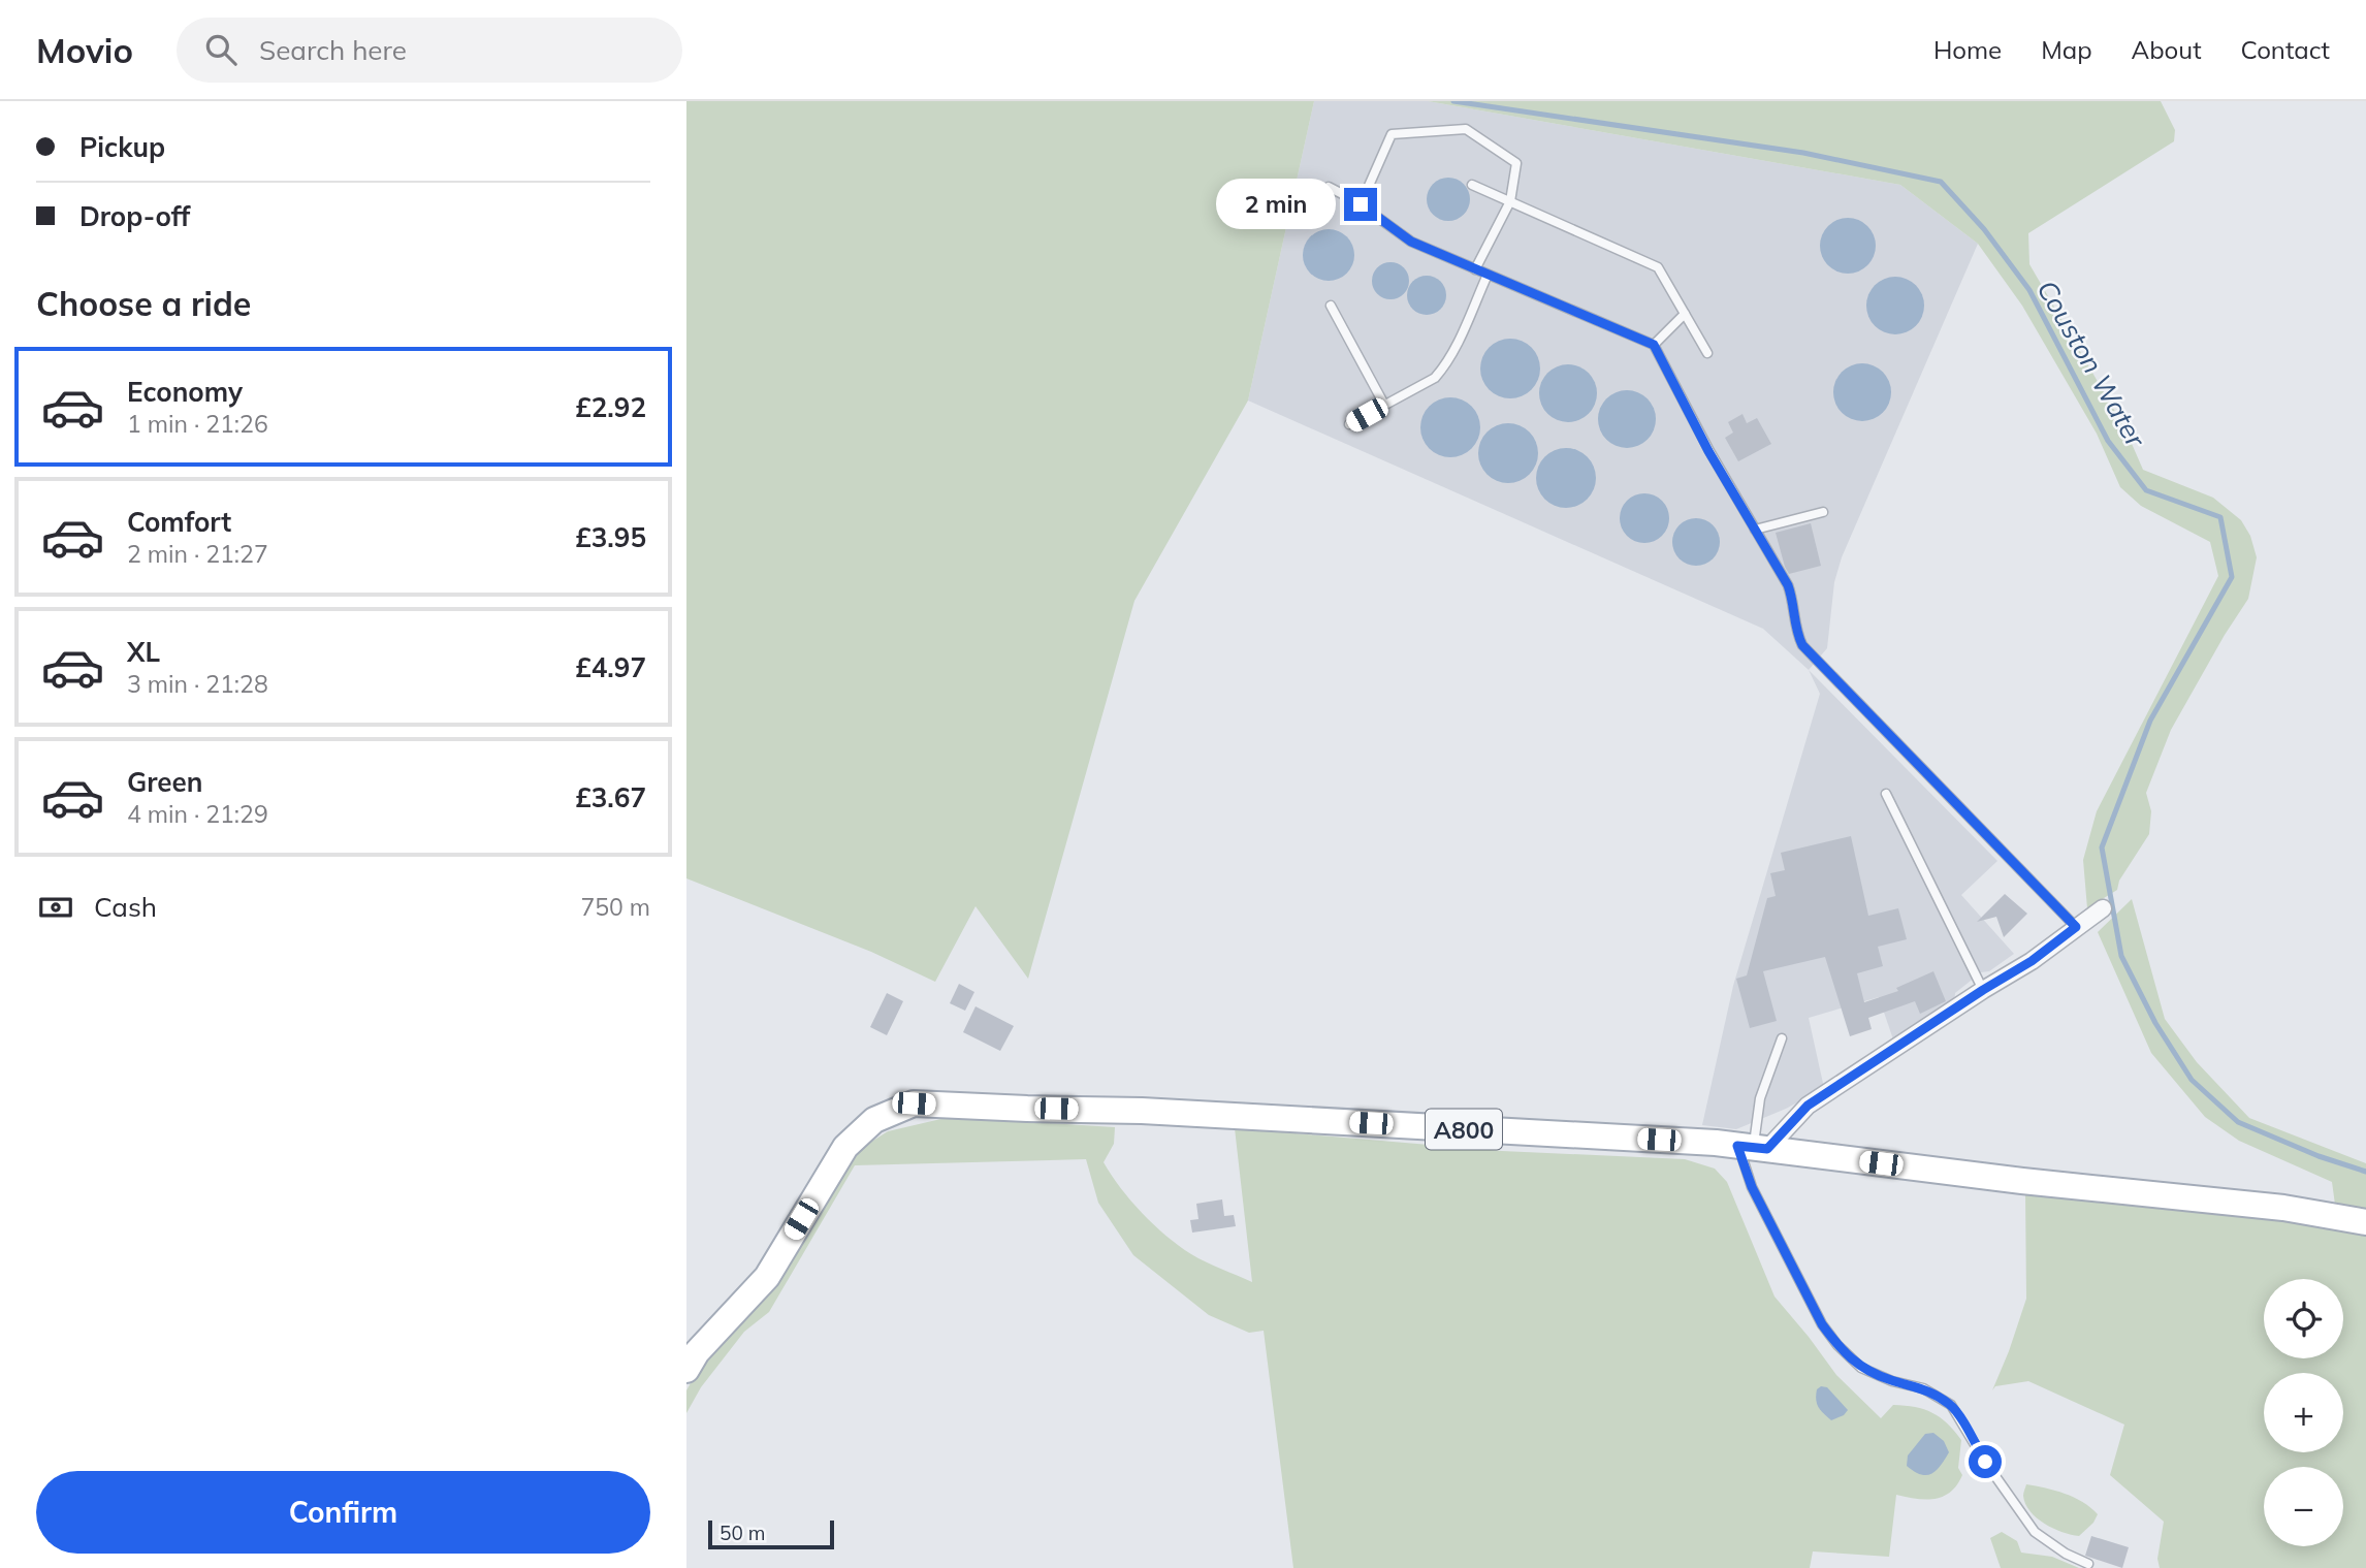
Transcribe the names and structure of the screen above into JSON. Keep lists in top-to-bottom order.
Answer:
{
  "streets": {
    "main road": ["A800"]
  },
  "water": ["Couston Water"],
  "scale_bar": "50 m",
  "page": {
    "header": "Movio",
    "search": "Search here",
    "nav": [
      "Home",
      "Map",
      "About",
      "Contact"
    ],
    "banner": ["Pickup", "Drop-off"],
    "bubble": "2 min",
    "heading": "Choose a ride",
    "list": [
      {
        "name": "Economy",
        "note": "1 min · 21:26",
        "value": "£2.92"
      },
      {
        "name": "Comfort",
        "note": "2 min · 21:27",
        "value": "£3.95"
      },
      {
        "name": "XL",
        "note": "3 min · 21:28",
        "value": "£4.97"
      },
      {
        "name": "Green",
        "note": "4 min · 21:29",
        "value": "£3.67"
      }
    ],
    "pay": ["Cash", "750 m"],
    "map_buttons": ["+", "−"],
    "buttons": "Confirm",
    "scale": "50 m"
  }
}
